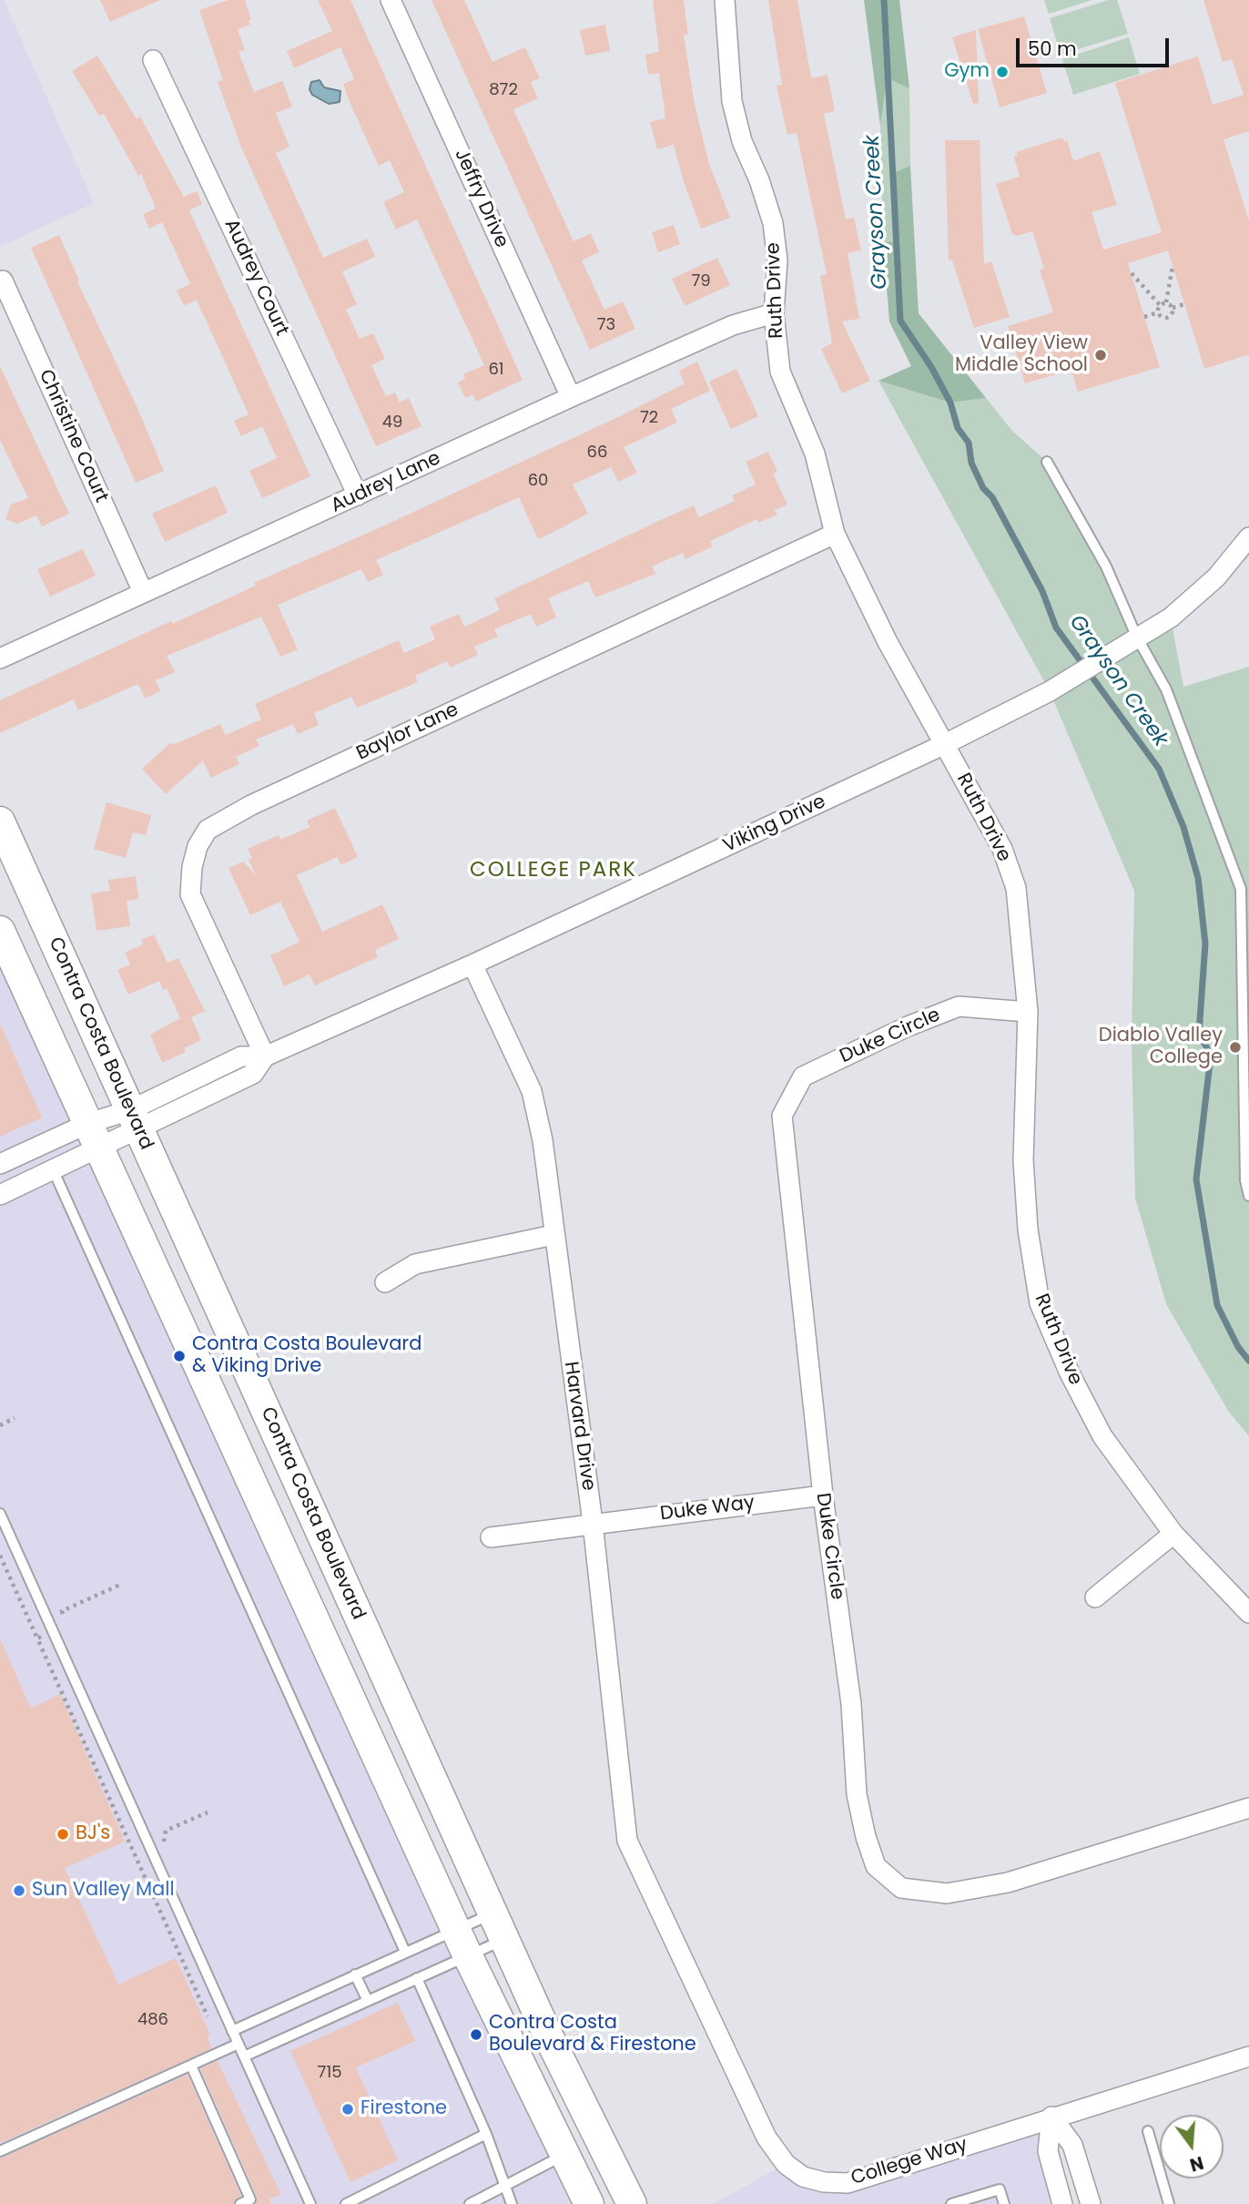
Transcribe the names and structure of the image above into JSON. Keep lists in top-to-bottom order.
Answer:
{
  "streets": {
    "main road": ["Contra Costa Boulevard"],
    "street": [
      "Jeffry Drive",
      "Audrey Court",
      "Ruth Drive",
      "Christine Court",
      "Audrey Lane",
      "Baylor Lane",
      "Viking Drive",
      "Duke Circle",
      "Harvard Drive",
      "Duke Way",
      "College Way"
    ]
  },
  "crossings": [
    ["Jeffry Drive", "Audrey Lane"],
    ["Audrey Court", "Audrey Lane"],
    ["Ruth Drive", "Audrey Lane"],
    ["Ruth Drive", "Baylor Lane"],
    ["Ruth Drive", "Viking Drive"],
    ["Ruth Drive", "Duke Circle"],
    ["Christine Court", "Audrey Lane"],
    ["Baylor Lane", "Viking Drive"],
    ["Viking Drive", "Contra Costa Boulevard"],
    ["Viking Drive", "Harvard Drive"],
    ["Duke Circle", "Duke Way"],
    ["Harvard Drive", "Duke Way"],
    ["Harvard Drive", "College Way"]
  ],
  "districts": ["COLLEGE PARK"],
  "water": ["Grayson Creek"],
  "places": [
    "Gym",
    "Valley View Middle School",
    "Diablo Valley College",
    "Contra Costa Boulevard & Viking Drive",
    "BJ's",
    "Sun Valley Mall",
    "Contra Costa Boulevard & Firestone",
    "Firestone"
  ],
  "house_numbers": [
    "872",
    "79",
    "73",
    "61",
    "72",
    "49",
    "66",
    "60",
    "486",
    "715"
  ],
  "scale_bar": "50 m",
  "north": "bottom"
}
